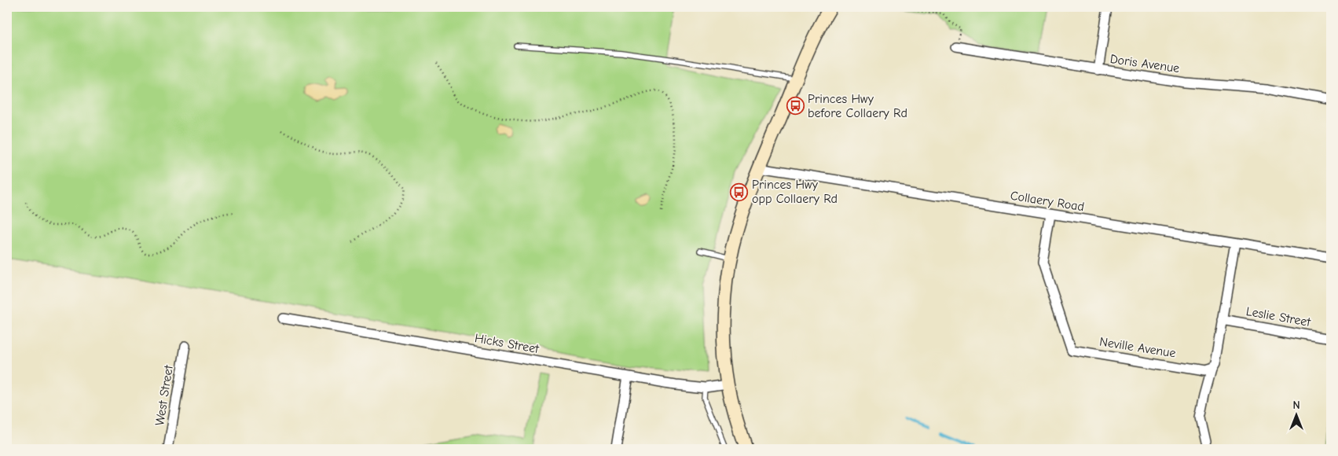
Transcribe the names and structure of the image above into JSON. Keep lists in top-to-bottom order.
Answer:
{
  "streets": {
    "street": [
      "Doris Avenue",
      "Collaery Road",
      "Leslie Street",
      "Hicks Street",
      "Neville Avenue",
      "West Street"
    ]
  },
  "crossings": [
    ["Collaery Road", "Neville Avenue"]
  ],
  "places": {
    "bus stop": ["Princes Hwy before Collaery Rd", "Princes Hwy opp Collaery Rd"]
  },
  "north": "top"
}
